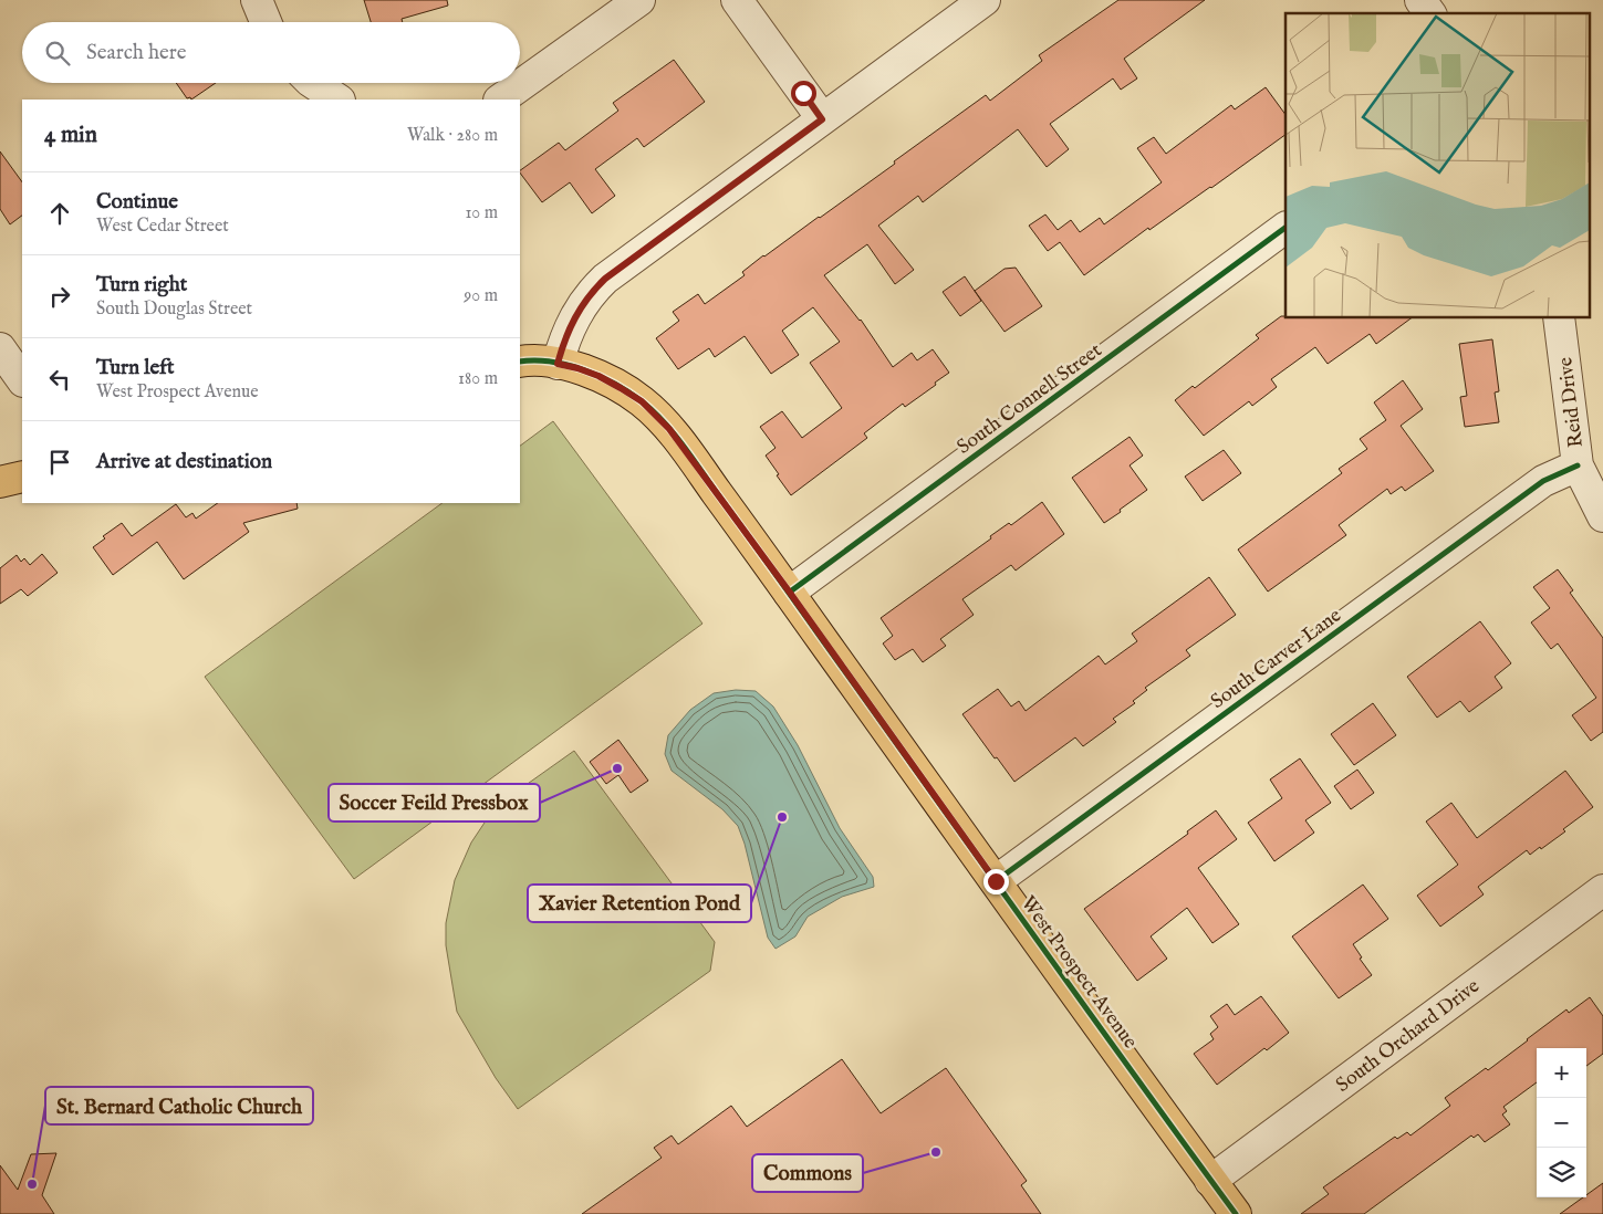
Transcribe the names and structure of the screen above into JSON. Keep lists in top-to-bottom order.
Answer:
{
  "streets": {
    "main road": ["West Prospect Avenue"],
    "street": [
      "South Connell Street",
      "Reid Drive",
      "South Carver Lane",
      "South Orchard Drive"
    ]
  },
  "crossings": [
    ["South Connell Street", "West Prospect Avenue"],
    ["Reid Drive", "South Carver Lane"],
    ["South Carver Lane", "West Prospect Avenue"],
    ["West Prospect Avenue", "South Orchard Drive"]
  ],
  "places": [
    "Soccer Feild Pressbox",
    "Xavier Retention Pond",
    "Commons",
    "St. Bernard Catholic Church"
  ],
  "page": {
    "search": "Search here",
    "heading": ["4 min", "Walk · 280 m"],
    "list": [
      ["Continue", "West Cedar Street", "10 m"],
      ["Turn right", "South Douglas Street", "90 m"],
      ["Turn left", "West Prospect Avenue", "180 m"],
      "Arrive at destination"
    ],
    "map_buttons": ["+", "−"]
  }
}
